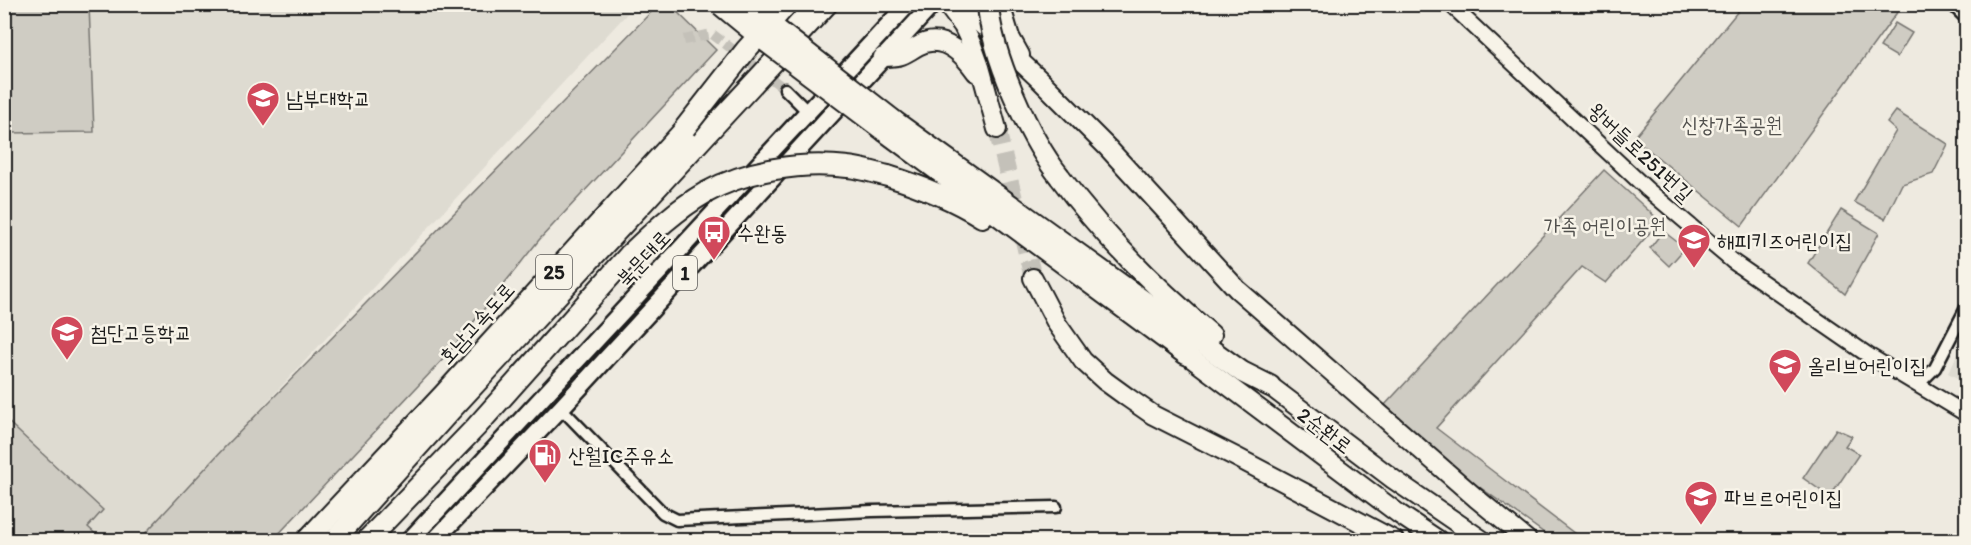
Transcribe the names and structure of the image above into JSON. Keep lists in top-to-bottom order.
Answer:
{
  "streets": {
    "highway": ["25", "호남고속도로", "2순환로"],
    "main road": ["북문대로", "1"],
    "street": ["왕버들로251번길"]
  },
  "parks": ["신창가족공원", "가족 어린이공원"],
  "places": {
    "school or university": [
      "남부대학교",
      "해피키즈어린이집",
      "첨단고등학교",
      "올리브어린이집",
      "파브르어린이집"
    ],
    "bus stop": ["수완동"],
    "fuel station": ["산월IC주유소"]
  }
}
